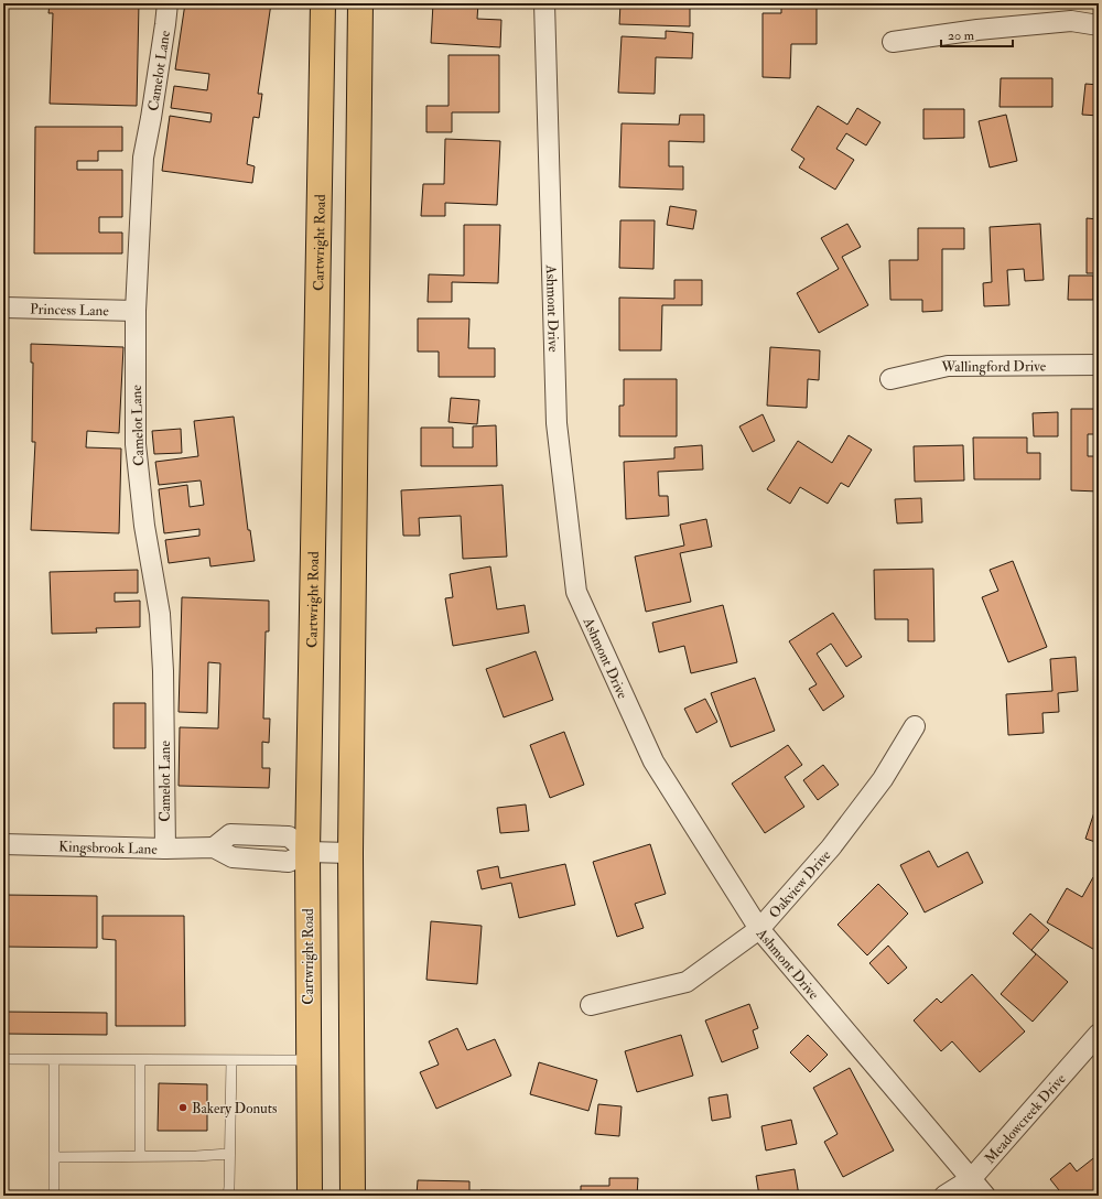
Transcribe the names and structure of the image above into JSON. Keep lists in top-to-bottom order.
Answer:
{
  "streets": {
    "main road": ["Cartwright Road"],
    "street": [
      "Camelot Lane",
      "Ashmont Drive",
      "Princess Lane",
      "Wallingford Drive",
      "Kingsbrook Lane",
      "Oakview Drive",
      "Meadowcreek Drive"
    ]
  },
  "crossings": [
    ["Camelot Lane", "Princess Lane"],
    ["Camelot Lane", "Kingsbrook Lane"],
    ["Cartwright Road", "Kingsbrook Lane"],
    ["Ashmont Drive", "Oakview Drive"],
    ["Ashmont Drive", "Meadowcreek Drive"]
  ],
  "places": ["Bakery Donuts"],
  "scale_bar": "20 m"
}
